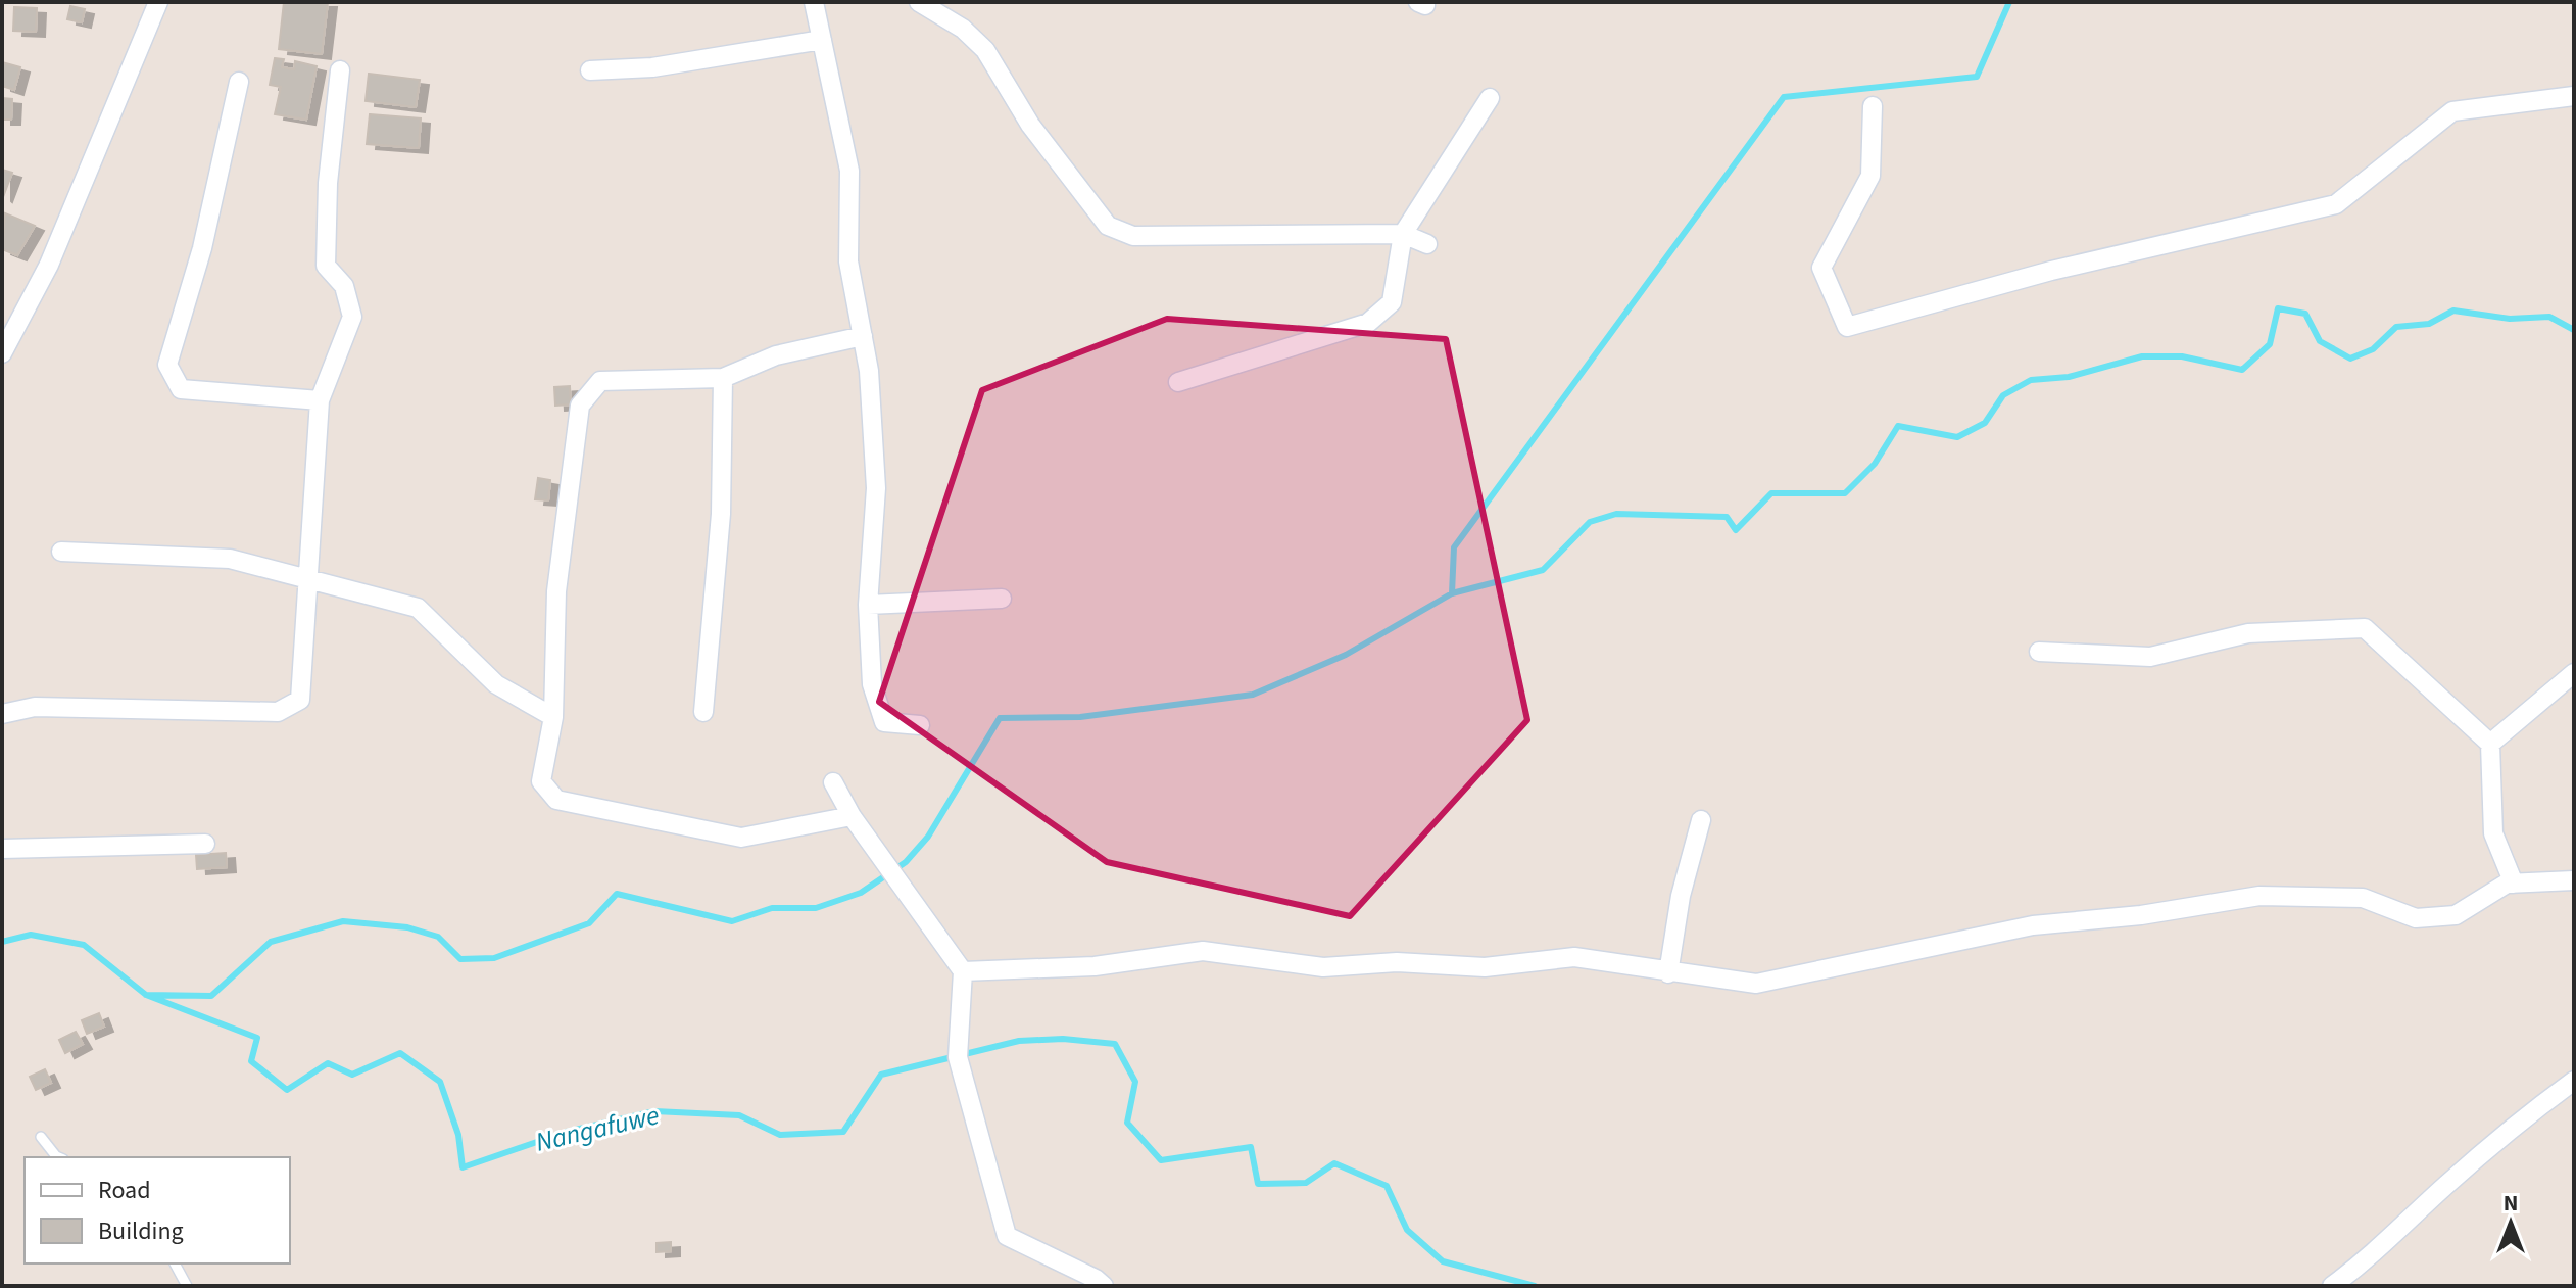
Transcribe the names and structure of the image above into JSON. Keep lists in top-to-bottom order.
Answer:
{
  "water": ["Nangafuwe"],
  "legend": ["Road", "Building"],
  "north": "top"
}
